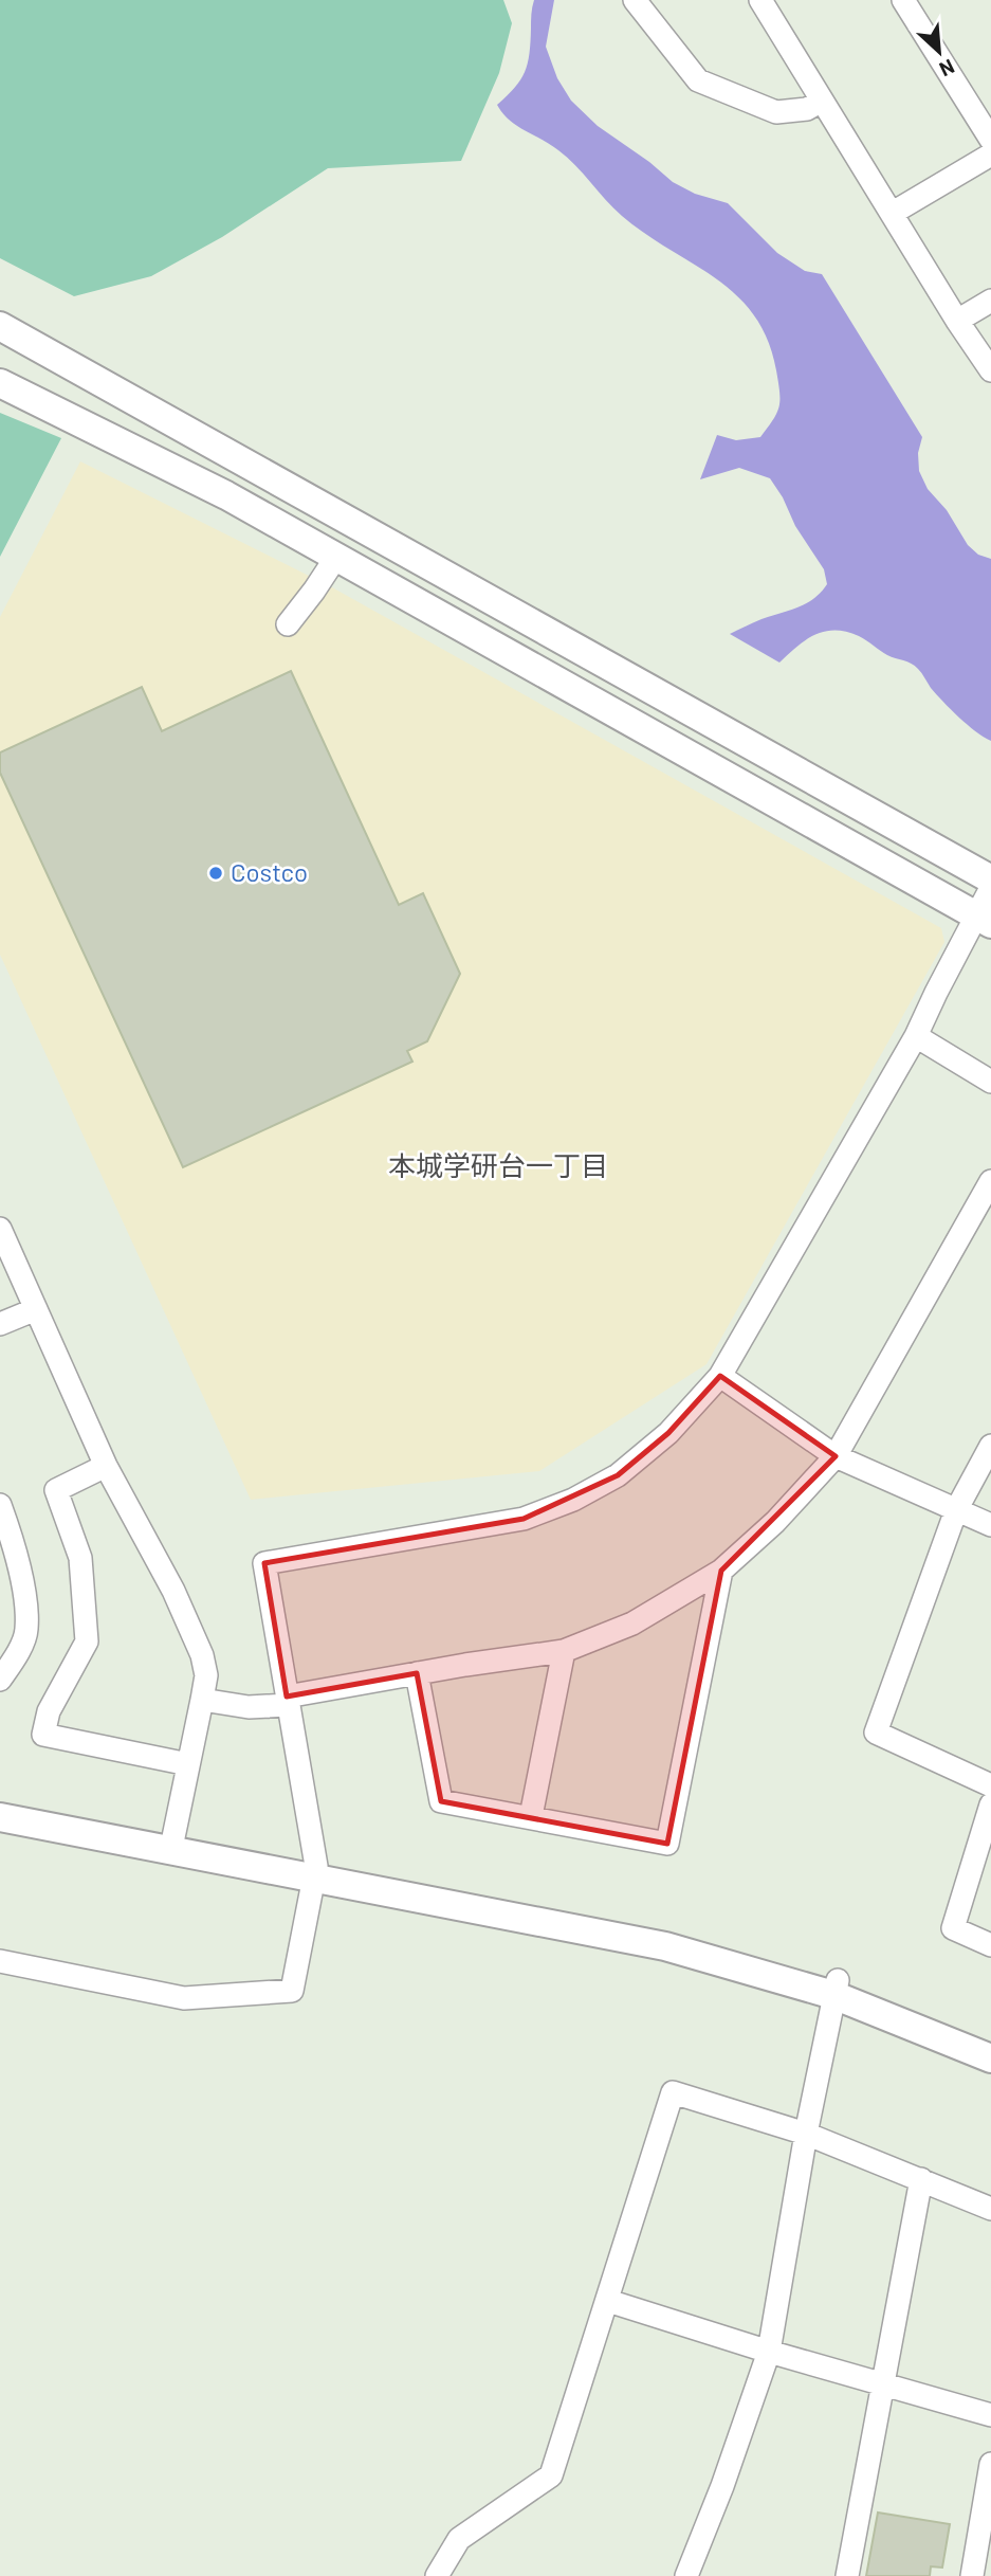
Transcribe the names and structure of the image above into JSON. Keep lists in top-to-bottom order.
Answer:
{
  "districts": ["本城学研台一丁目"],
  "places": ["Costco"],
  "north": "bottom right"
}
